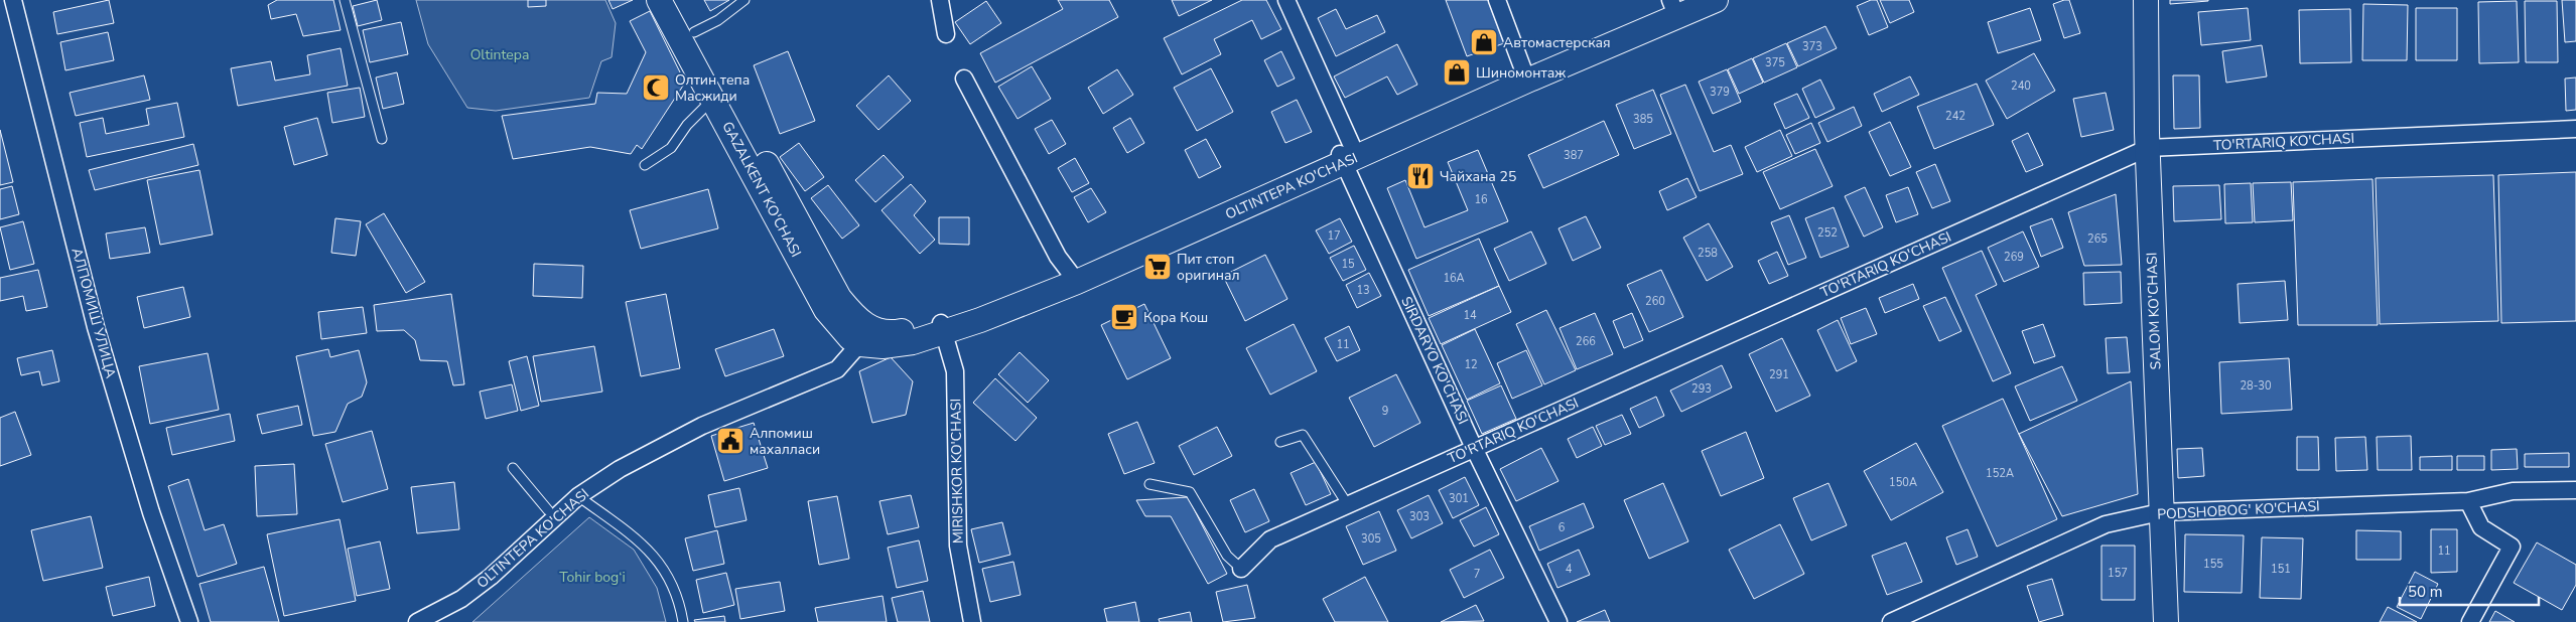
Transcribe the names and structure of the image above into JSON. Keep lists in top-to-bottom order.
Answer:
{
  "streets": {
    "main road": ["OLTINTEPA KO'CHASI", "GAZALKENT KO'CHASI", "SALOM KO'CHASI"],
    "street": [
      "TO'RTARIQ KO'CHASI",
      "АЛПОМИШ УЛИЦА",
      "SIRDARYO KO'CHASI",
      "MIRISHKOR KO'CHASI",
      "PODSHOBOG' KO'CHASI"
    ]
  },
  "crossings": [
    ["TO'RTARIQ KO'CHASI", "SALOM KO'CHASI"],
    ["TO'RTARIQ KO'CHASI", "SIRDARYO KO'CHASI"],
    ["OLTINTEPA KO'CHASI", "GAZALKENT KO'CHASI"],
    ["OLTINTEPA KO'CHASI", "SIRDARYO KO'CHASI"],
    ["OLTINTEPA KO'CHASI", "MIRISHKOR KO'CHASI"],
    ["SALOM KO'CHASI", "PODSHOBOG' KO'CHASI"]
  ],
  "parks": ["Oltintepa", "Tohir bog‘i"],
  "places": {
    "shop": ["Автомастерская", "Шиномонтаж"],
    "mosque": ["Олтин тепа Масжиди"],
    "restaurant": ["Чайхана 25"],
    "supermarket": ["Пит стоп оригинал"],
    "cafe": ["Кора Кош"],
    "public building": ["Алпомиш махалласи"]
  },
  "house_numbers": [
    "373",
    "375",
    "240",
    "379",
    "242",
    "385",
    "387",
    "16",
    "252",
    "17",
    "265",
    "258",
    "269",
    "15",
    "16A",
    "13",
    "260",
    "14",
    "266",
    "11",
    "12",
    "291",
    "28-30",
    "293",
    "9",
    "152A",
    "150A",
    "301",
    "303",
    "6",
    "305",
    "11",
    "155",
    "4",
    "151",
    "157",
    "7"
  ],
  "scale_bar": "50 m"
}
